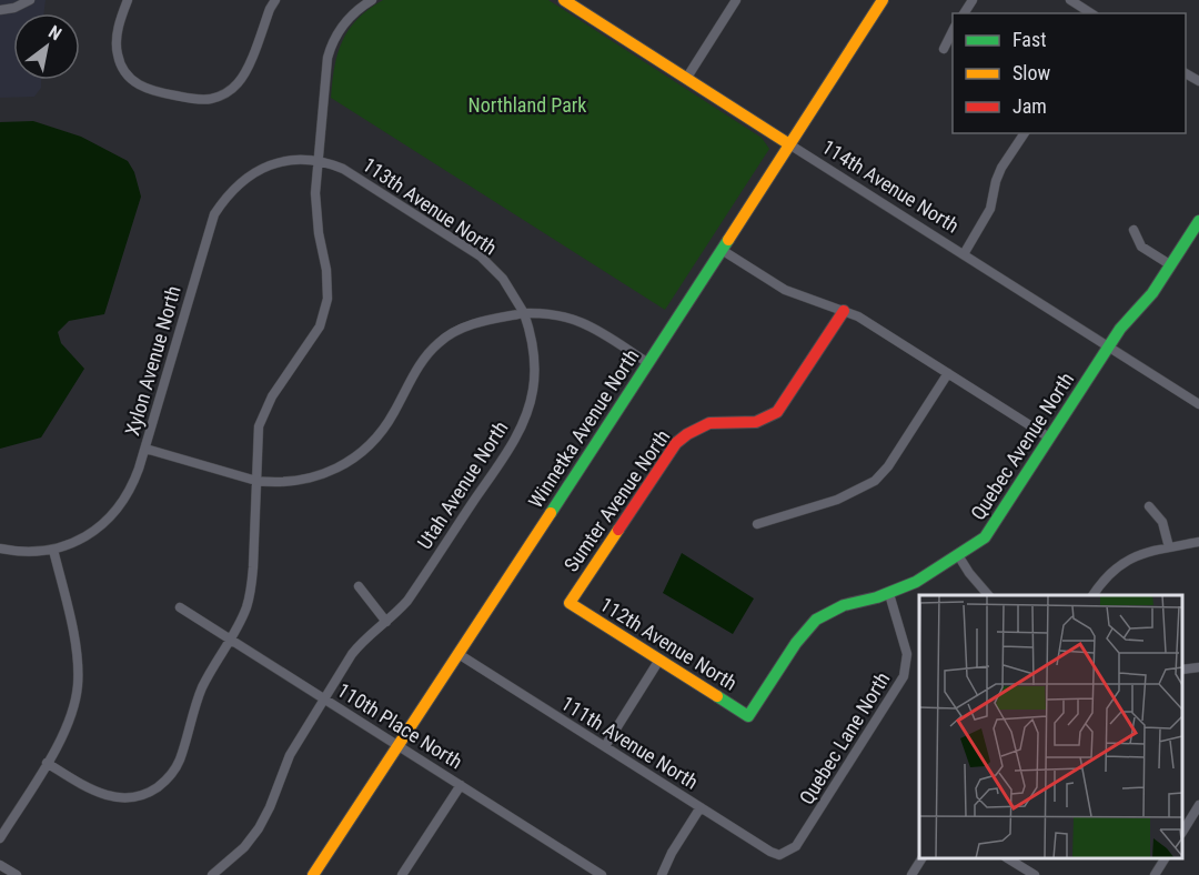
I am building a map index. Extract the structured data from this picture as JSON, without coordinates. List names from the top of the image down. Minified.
{"streets":{"street":["114th Avenue North","113th Avenue North","Xylon Avenue North","Winnetka Avenue North","Quebec Avenue North","Utah Avenue North","Sumter Avenue North","112th Avenue North","110th Place North","Quebec Lane North","111th Avenue North"]},"crossings":[["114th Avenue North","Winnetka Avenue North"],["114th Avenue North","Quebec Avenue North"],["113th Avenue North","Xylon Avenue North"],["113th Avenue North","Utah Avenue North"],["Winnetka Avenue North","110th Place North"],["Winnetka Avenue North","111th Avenue North"],["Quebec Avenue North","112th Avenue North"],["Quebec Avenue North","Quebec Lane North"],["Utah Avenue North","110th Place North"],["Sumter Avenue North","112th Avenue North"],["Quebec Lane North","111th Avenue North"]],"parks":["Northland Park"],"legend":["Fast","Slow","Jam"],"north":"top right"}
